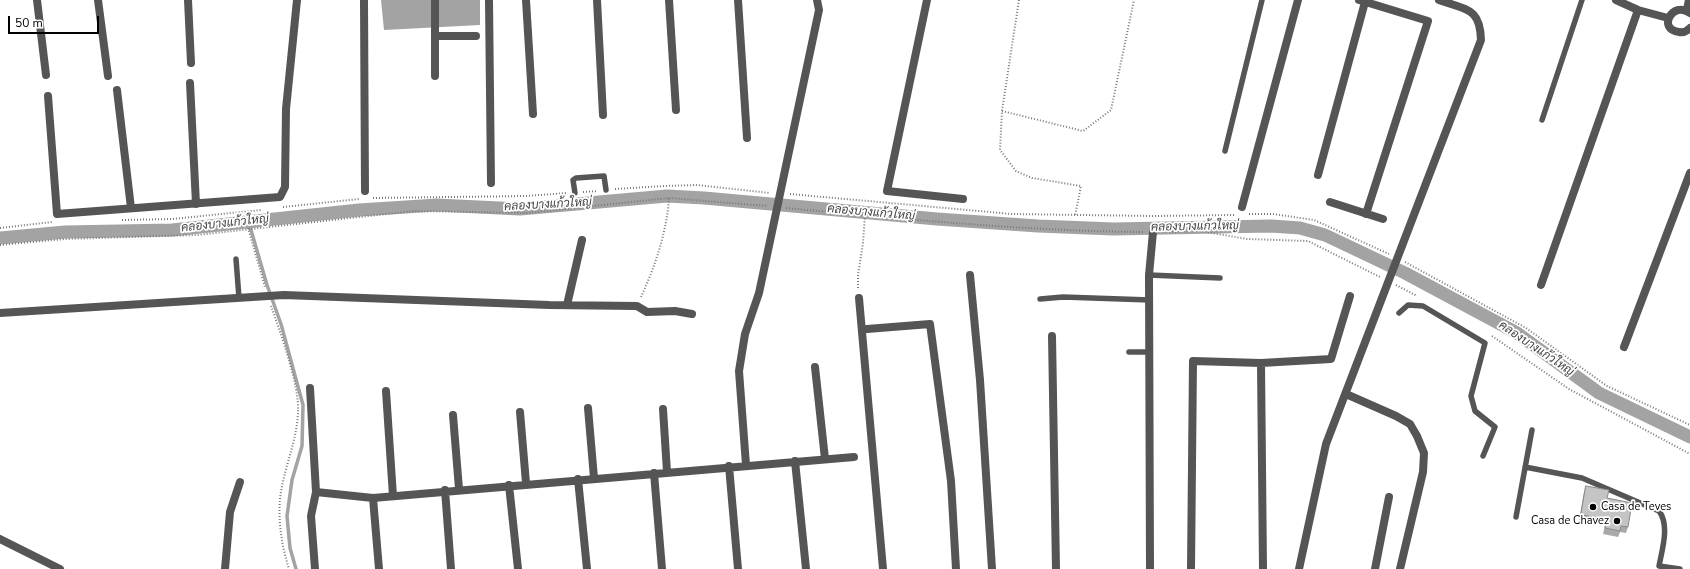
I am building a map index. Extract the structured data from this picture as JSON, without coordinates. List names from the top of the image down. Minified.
{"water":["คลองบางแก้วใหญ่"],"places":["Casa de Teves","Casa de Chavez"],"scale_bar":"50 m"}
